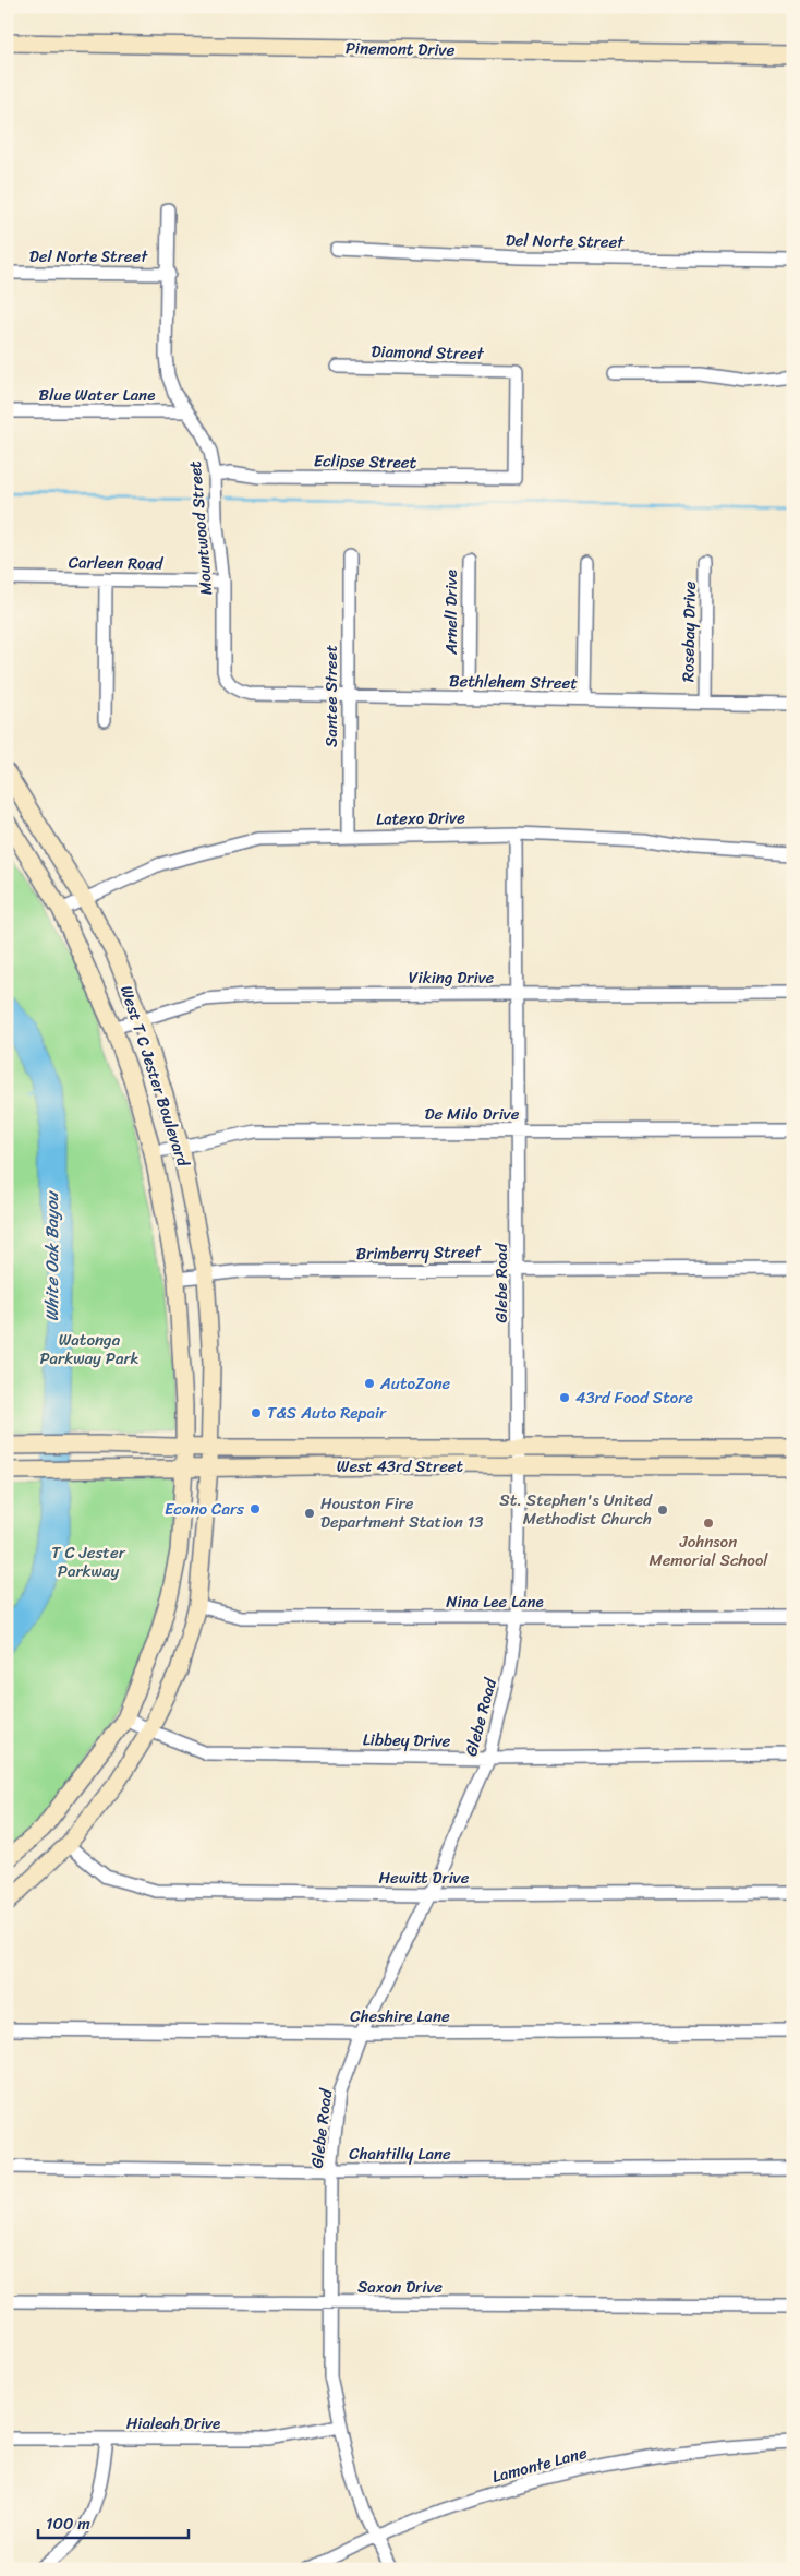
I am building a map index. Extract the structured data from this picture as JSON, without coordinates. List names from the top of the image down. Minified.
{"streets":{"main road":["Pinemont Drive","West T C Jester Boulevard","West 43rd Street"],"street":["Del Norte Street","Diamond Street","Blue Water Lane","Eclipse Street","Mountwood Street","Carleen Road","Arnell Drive","Rosebay Drive","Bethlehem Street","Santee Street","Latexo Drive","Viking Drive","De Milo Drive","Brimberry Street","Glebe Road","Nina Lee Lane","Libbey Drive","Hewitt Drive","Cheshire Lane","Chantilly Lane","Saxon Drive","Hialeah Drive","Lamonte Lane"]},"crossings":[["Del Norte Street","Mountwood Street"],["Diamond Street","Eclipse Street"],["Blue Water Lane","Mountwood Street"],["Eclipse Street","Mountwood Street"],["Mountwood Street","Carleen Road"],["Mountwood Street","Bethlehem Street"],["Arnell Drive","Bethlehem Street"],["Rosebay Drive","Bethlehem Street"],["Bethlehem Street","Santee Street"],["Santee Street","Latexo Drive"],["Latexo Drive","West T C Jester Boulevard"],["Latexo Drive","Glebe Road"],["Viking Drive","West T C Jester Boulevard"],["Viking Drive","Glebe Road"],["West T C Jester Boulevard","De Milo Drive"],["West T C Jester Boulevard","Brimberry Street"],["West T C Jester Boulevard","West 43rd Street"],["West T C Jester Boulevard","Nina Lee Lane"],["West T C Jester Boulevard","Libbey Drive"],["West T C Jester Boulevard","Hewitt Drive"],["De Milo Drive","Glebe Road"],["Brimberry Street","Glebe Road"],["Glebe Road","West 43rd Street"],["Glebe Road","Nina Lee Lane"],["Glebe Road","Libbey Drive"],["Glebe Road","Hewitt Drive"],["Glebe Road","Cheshire Lane"],["Glebe Road","Chantilly Lane"],["Glebe Road","Saxon Drive"],["Glebe Road","Hialeah Drive"],["Glebe Road","Lamonte Lane"]],"water":["White Oak Bayou"],"parks":["Watonga Parkway Park","T C Jester Parkway"],"places":["AutoZone","43rd Food Store","T&S Auto Repair","Econo Cars","St. Stephen's United Methodist Church","Houston Fire Department Station 13","Johnson Memorial School"],"scale_bar":"100 m"}
